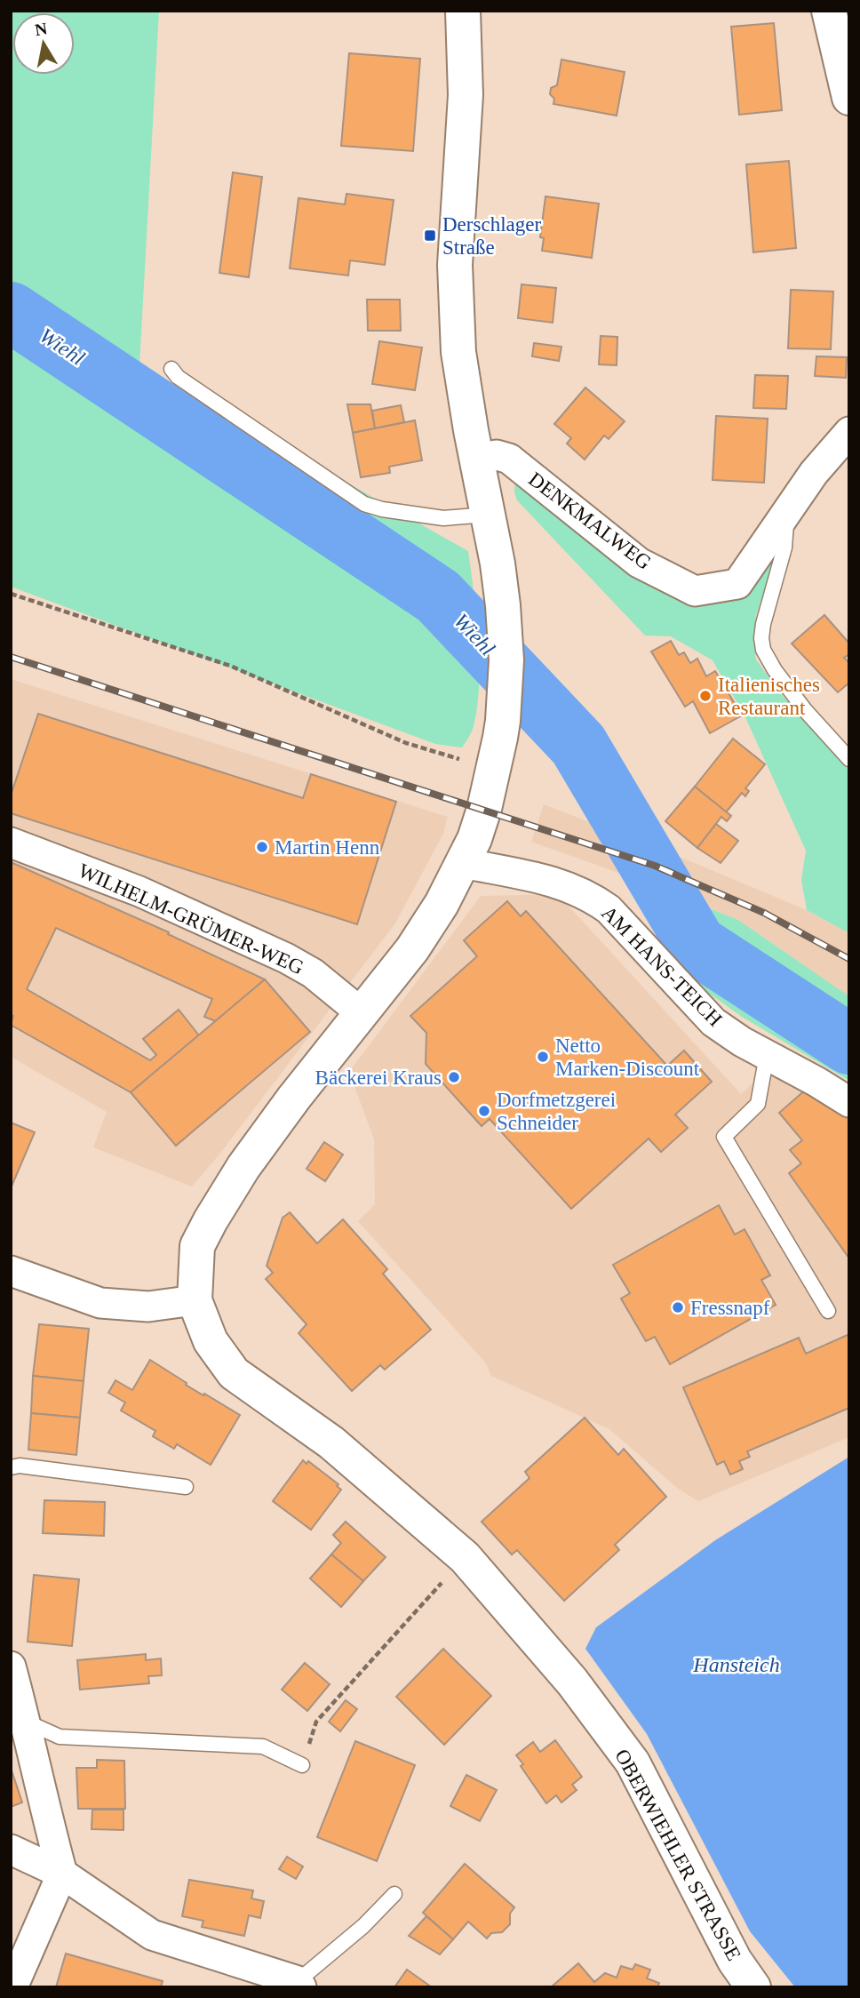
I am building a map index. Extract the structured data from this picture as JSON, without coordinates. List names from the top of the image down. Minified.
{"streets":{"main road":["OBERWIEHLER STRASSE"],"street":["DENKMALWEG","WILHELM-GRÜMER-WEG","AM HANS-TEICH"]},"water":["Wiehl","Hansteich"],"places":{"transit":["Derschlager Straße"],"other":["Italienisches Restaurant","Martin Henn","Netto Marken-Discount","Bäckerei Kraus","Dorfmetzgerei Schneider","Fressnapf"]},"north":"top"}
